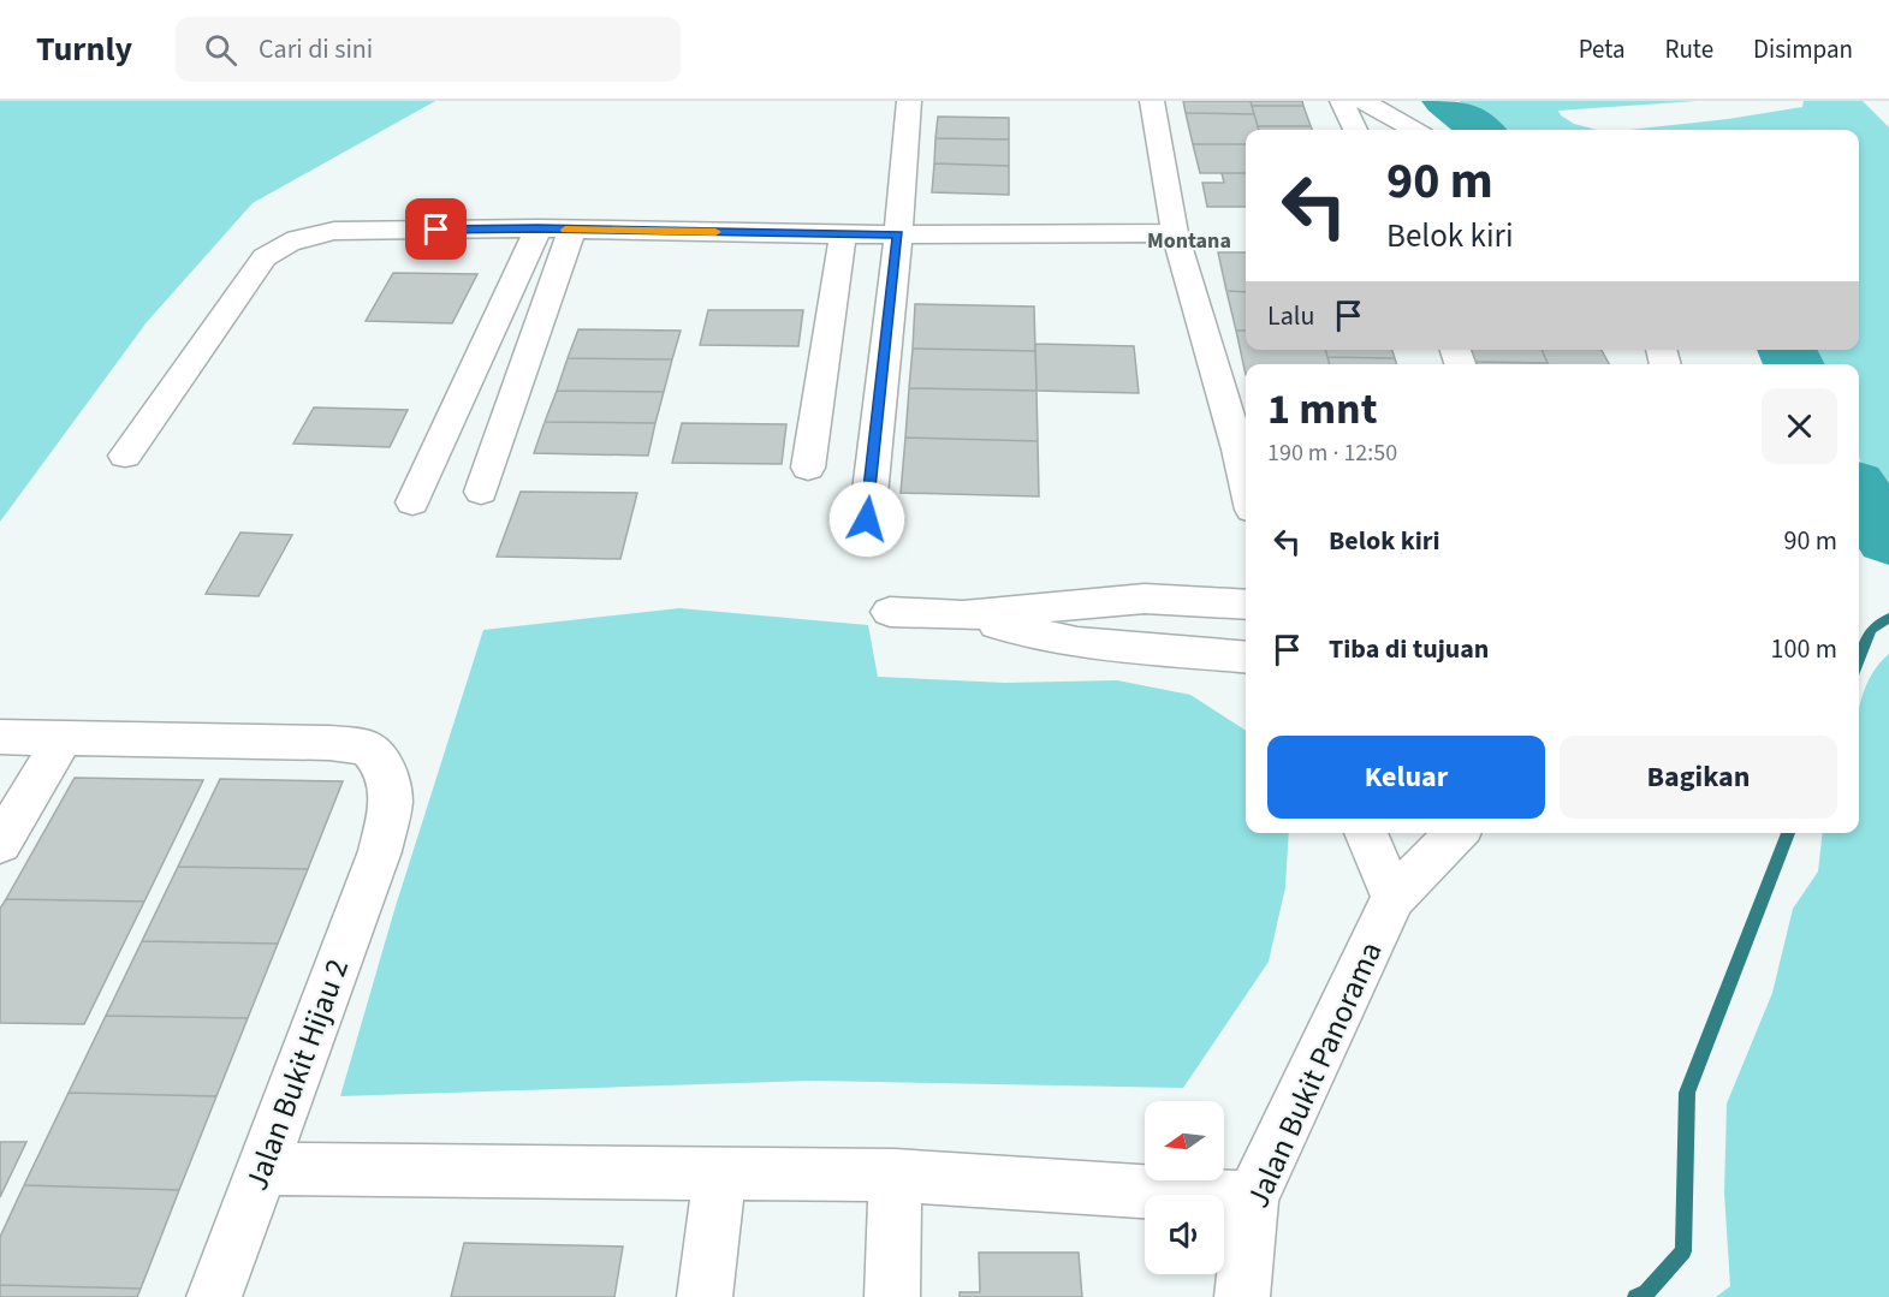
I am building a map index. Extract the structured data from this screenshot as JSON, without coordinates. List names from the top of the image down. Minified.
{"streets":{"street":["Jalan Bukit Hijau 2","Jalan Bukit Panorama"]},"districts":["Montana"],"north":"left","page":{"header":"Turnly","search":"Cari di sini","nav":["Peta","Rute","Disimpan"],"turn":["90 m","Belok kiri"],"then":"Lalu","heading":["1 mnt","190 m · 12:50"],"list":[{"name":"Belok kiri","value":"90 m"},{"name":"Tiba di tujuan","value":"100 m"}],"buttons":["Keluar","Bagikan"]}}
